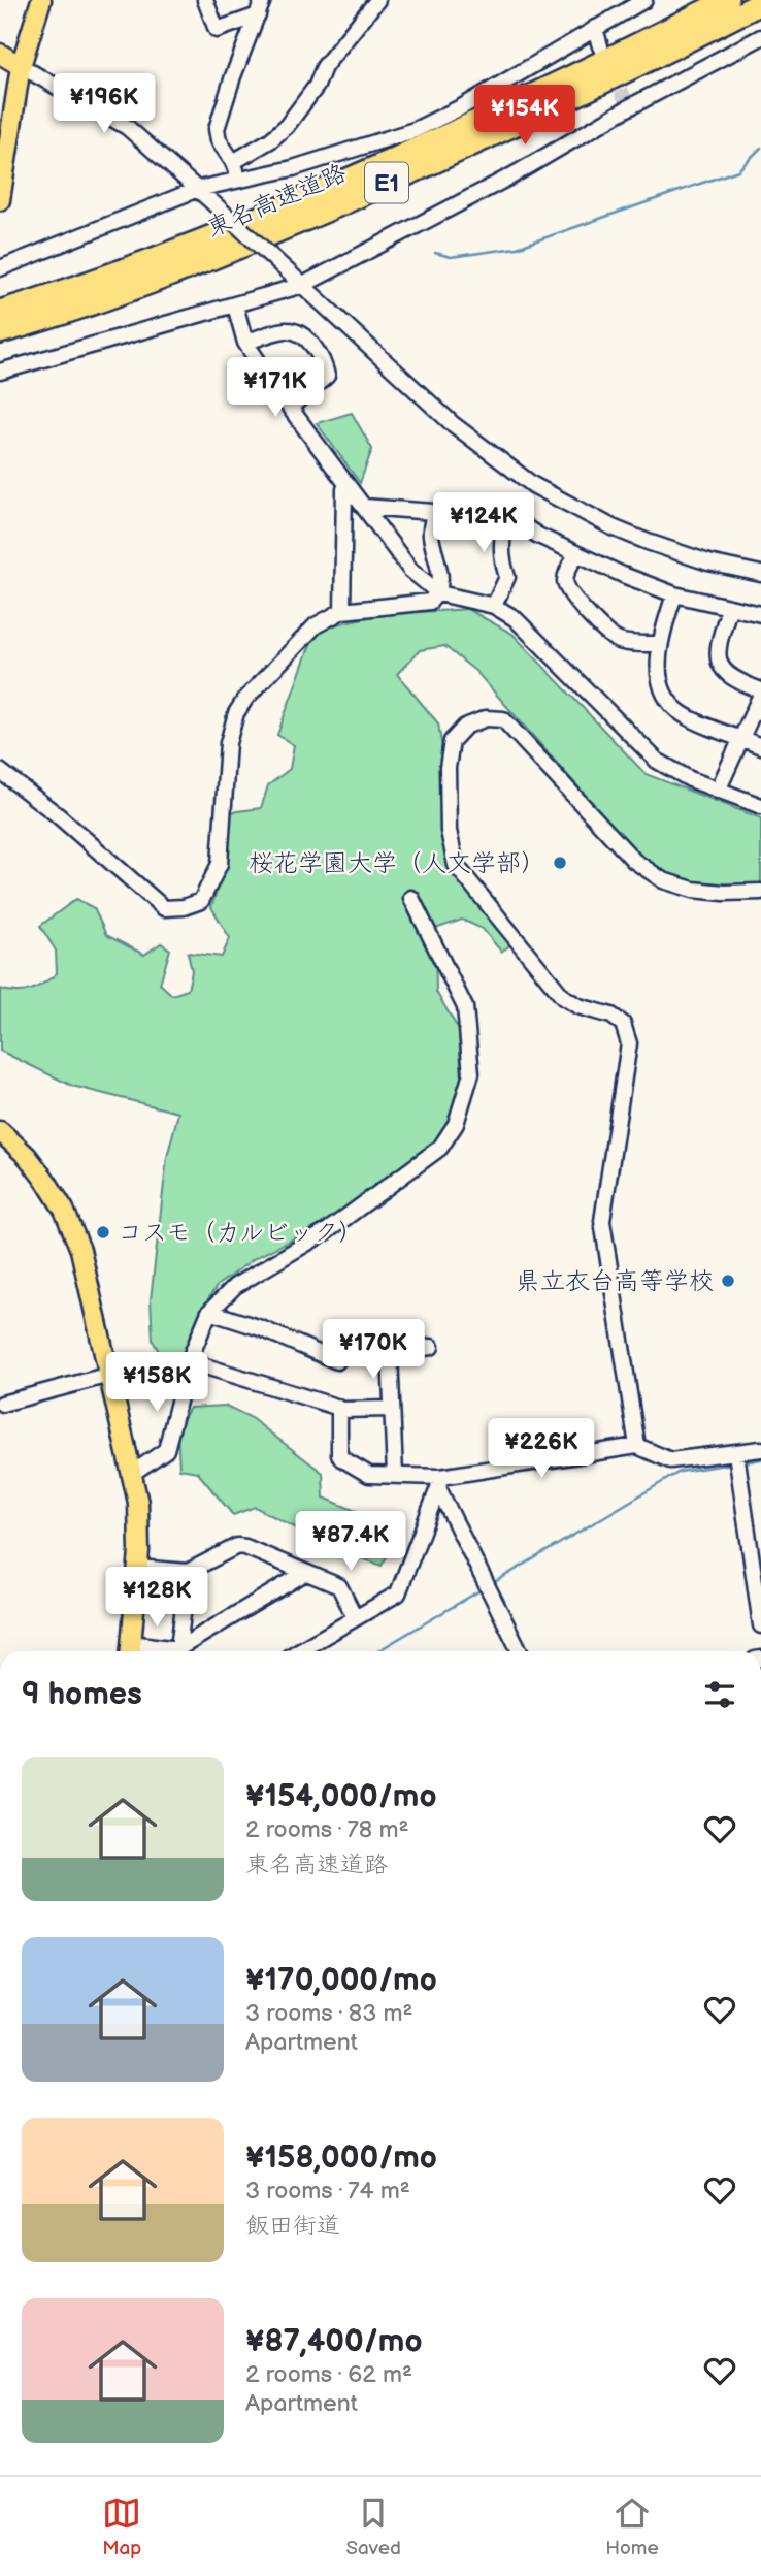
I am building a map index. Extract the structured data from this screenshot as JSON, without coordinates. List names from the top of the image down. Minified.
{"streets":{"highway":["E1","東名高速道路"]},"places":["桜花学園大学（人文学部）","コスモ（カルビック）","県立衣台高等学校"],"page":{"price":["¥196K","¥154K","¥171K","¥124K","¥170K","¥158K","¥226K","¥87.4K","¥128K"],"heading":"9 homes","list":[{"name":"¥154,000/mo","note":"2 rooms · 78 m² · 東名高速道路"},{"name":"¥170,000/mo","note":"3 rooms · 83 m² · Apartment"},{"name":"¥158,000/mo","note":"3 rooms · 74 m² · 飯田街道"},{"name":"¥87,400/mo","note":"2 rooms · 62 m² · Apartment"}],"tabs":["Map","Saved","Home"]}}
